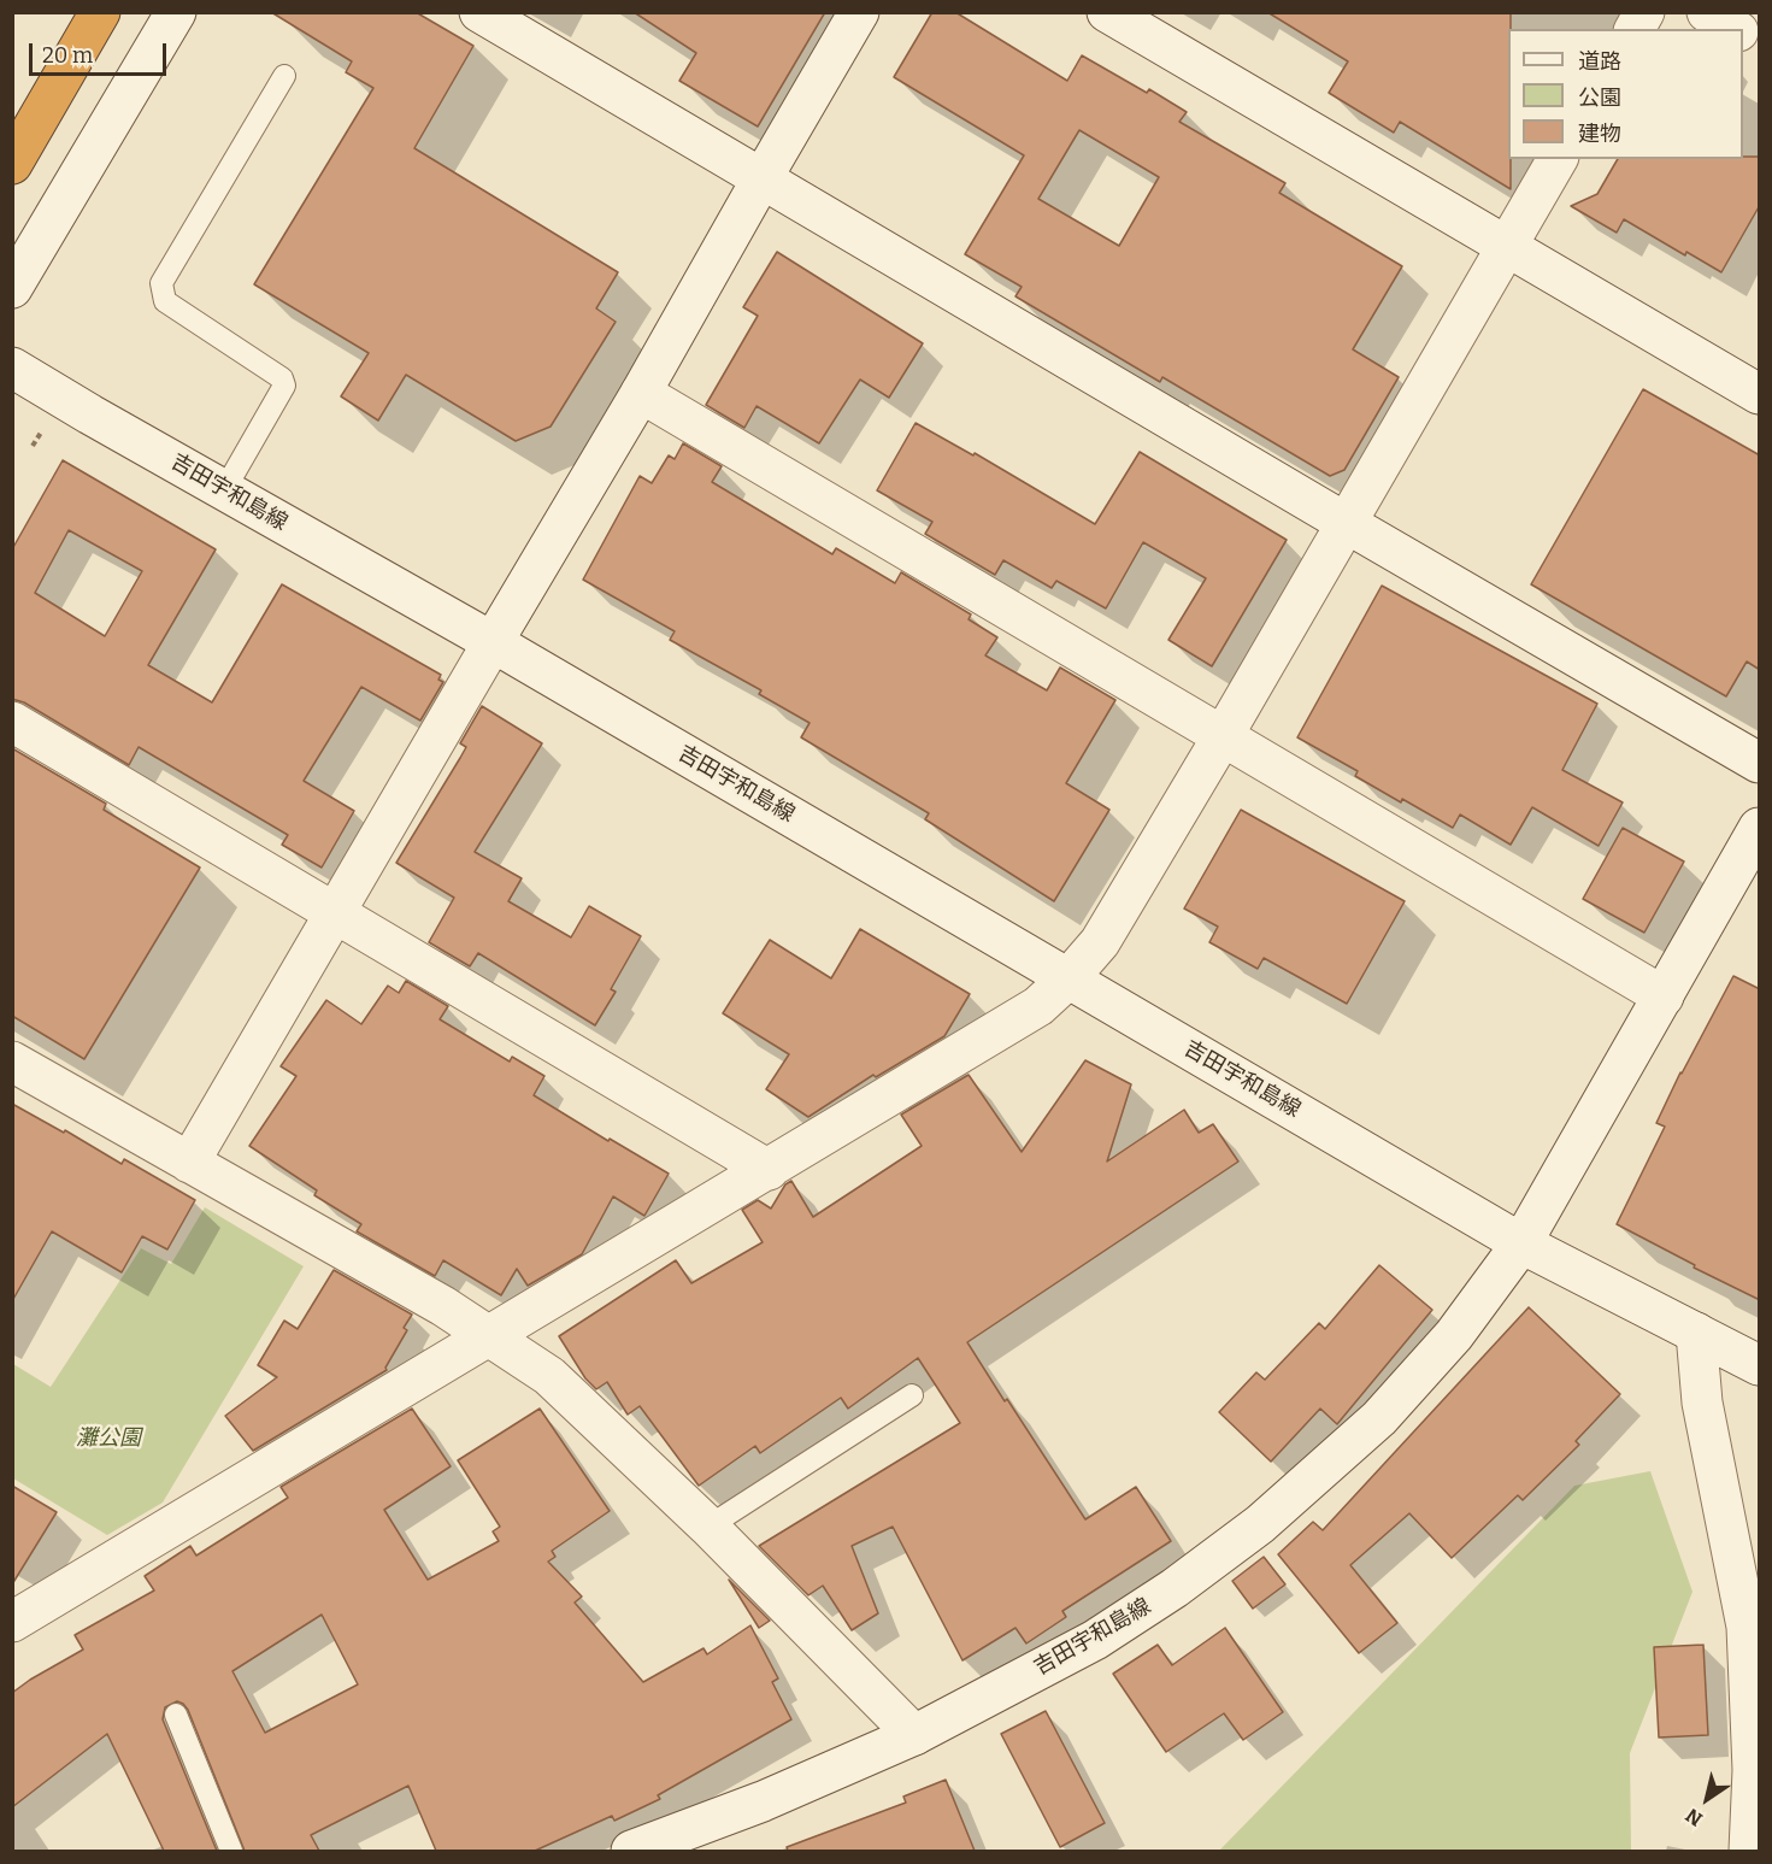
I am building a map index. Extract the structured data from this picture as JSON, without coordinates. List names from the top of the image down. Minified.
{"streets":{"street":["吉田宇和島線"]},"parks":["灘公園"],"legend":["道路","公園","建物"],"scale_bar":"20 m","north":"bottom left"}
